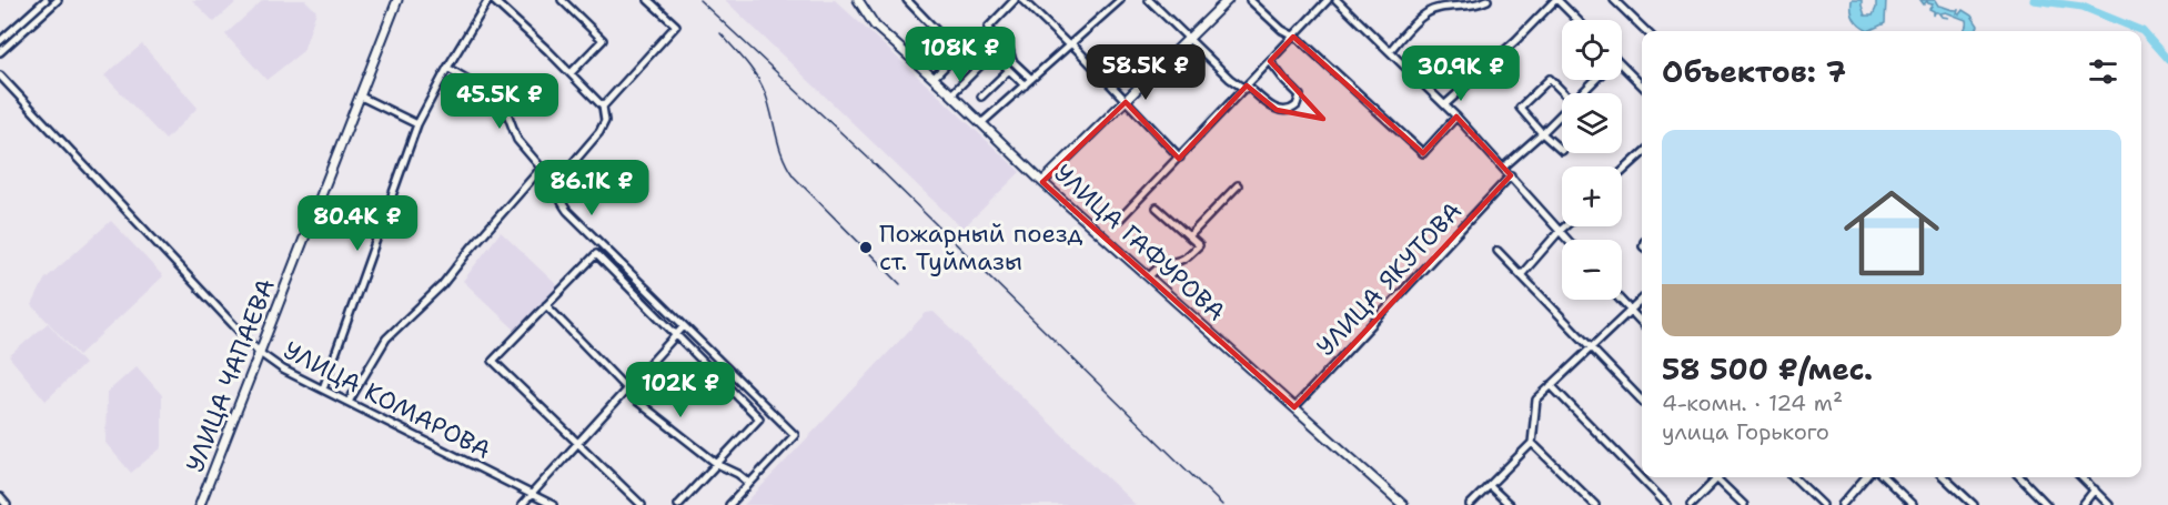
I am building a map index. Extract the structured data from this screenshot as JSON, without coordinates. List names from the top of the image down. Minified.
{"streets":{"main road":["УЛИЦА ГАФУРОВА","УЛИЦА ЧАПАЕВА"],"street":["УЛИЦА ЯКУТОВА","УЛИЦА КОМАРОВА"]},"crossings":[["УЛИЦА ГАФУРОВА","УЛИЦА ЯКУТОВА"],["УЛИЦА ЧАПАЕВА","УЛИЦА КОМАРОВА"]],"places":["Пожарный поезд ст. Туймазы"],"page":{"map_buttons":["+","−"],"price":["108K ₽","58.5K ₽","30.9K ₽","45.5K ₽","86.1K ₽","80.4K ₽","102K ₽"],"heading":"Объектов: 7","list":[{"name":"58 500 ₽/мес.","note":"4-комн. · 124 m² · улица Горького"}]}}
